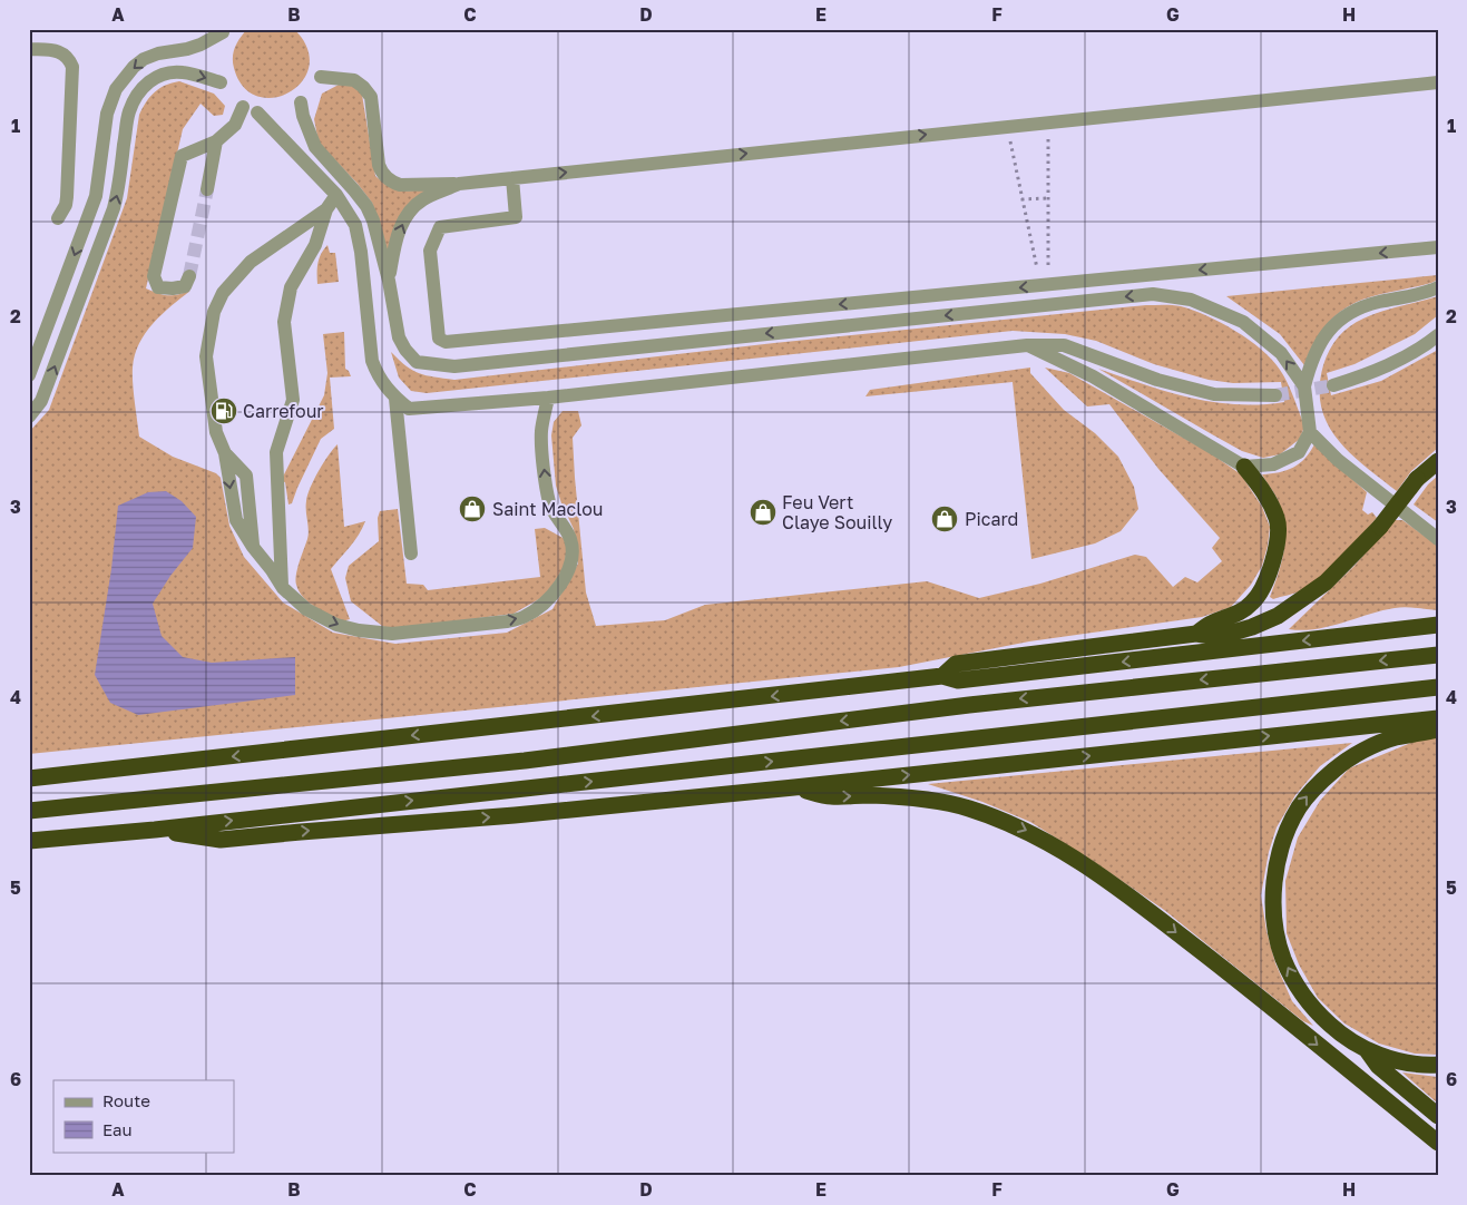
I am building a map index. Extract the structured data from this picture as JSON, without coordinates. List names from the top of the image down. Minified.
{"places":{"fuel station":["Carrefour"],"shop":["Saint Maclou","Feu Vert Claye Souilly","Picard"]},"legend":["Route","Eau"],"grid":{"columns":["A","B","C","D","E","F","G","H"],"rows":["1","2","3","4","5","6"]}}
